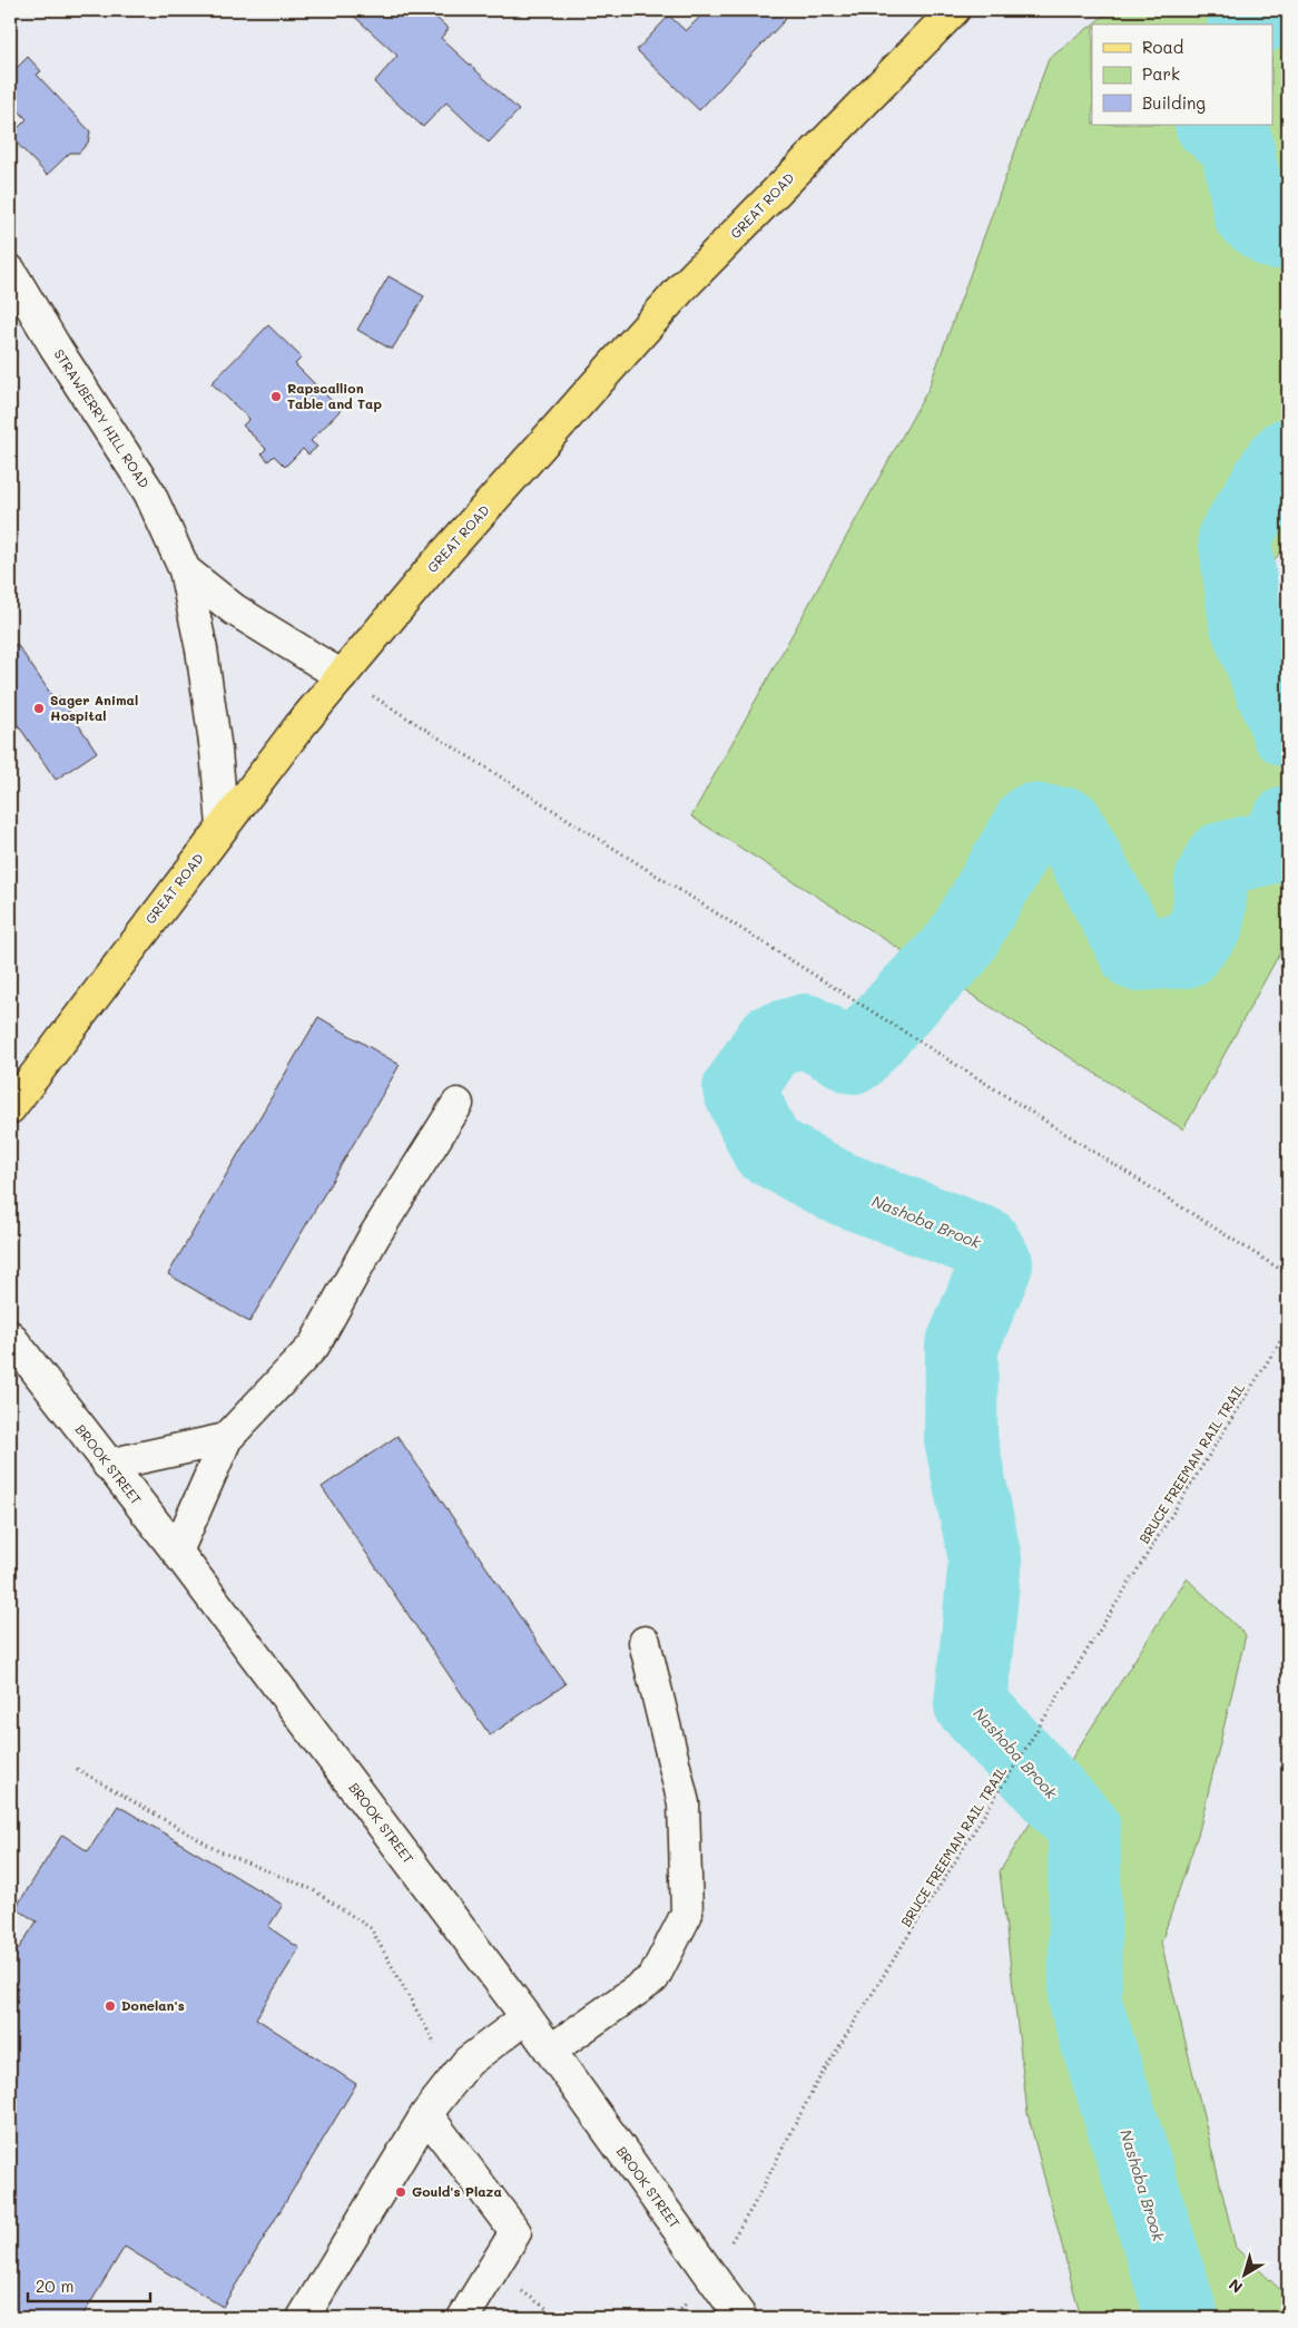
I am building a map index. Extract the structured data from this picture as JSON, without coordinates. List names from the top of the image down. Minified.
{"streets":{"main road":["GREAT ROAD"],"street":["STRAWBERRY HILL ROAD","BROOK STREET"],"path":["BRUCE FREEMAN RAIL TRAIL"]},"crossings":[["GREAT ROAD","STRAWBERRY HILL ROAD"],["BRUCE FREEMAN RAIL TRAIL","BROOK STREET"]],"water":["Nashoba Brook"],"places":["Rapscallion Table and Tap","Sager Animal Hospital","Donelan's","Gould's Plaza"],"legend":["Road","Park","Building"],"scale_bar":"20 m","north":"bottom left"}
